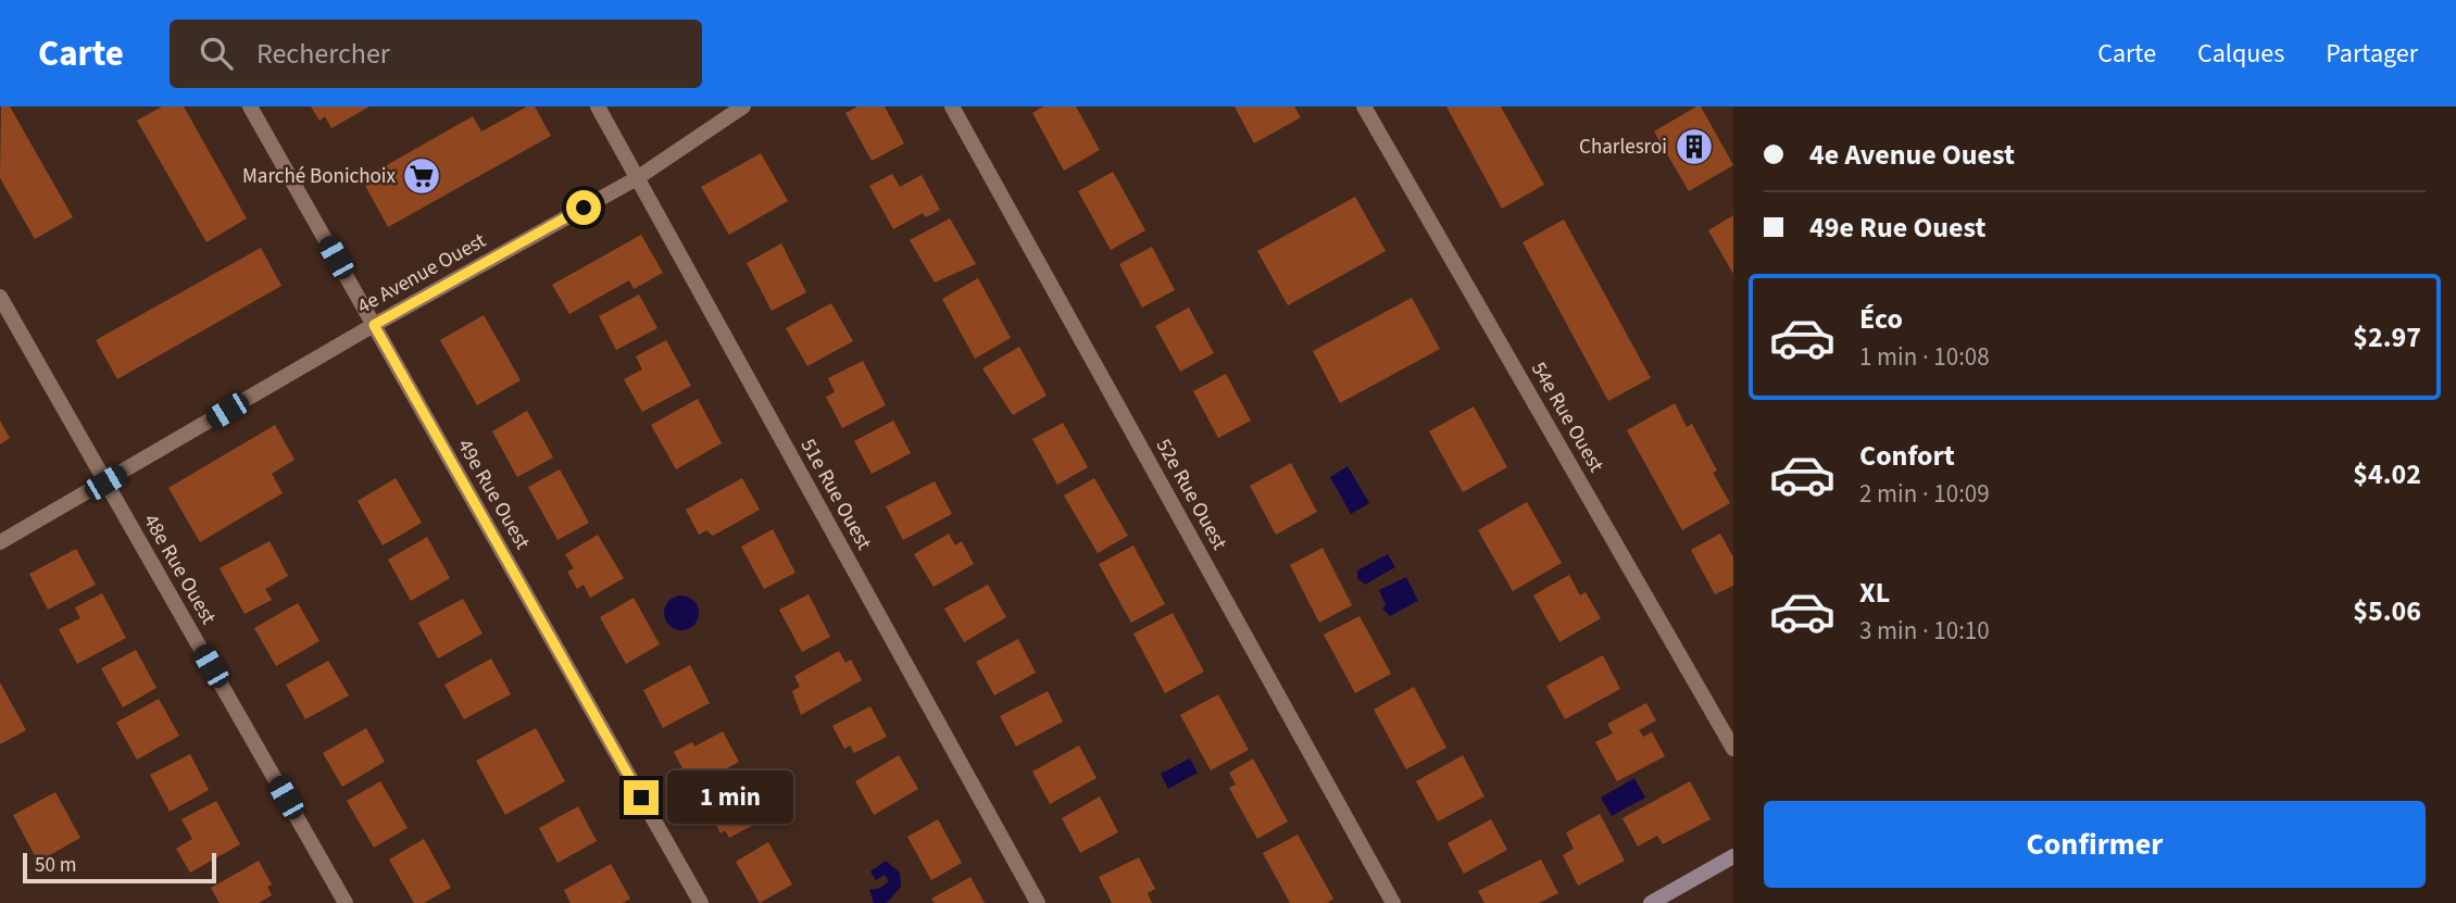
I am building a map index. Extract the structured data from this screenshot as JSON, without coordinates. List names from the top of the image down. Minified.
{"streets":{"street":["4e Avenue Ouest","54e Rue Ouest","49e Rue Ouest","51e Rue Ouest","52e Rue Ouest","48e Rue Ouest"]},"crossings":[["4e Avenue Ouest","49e Rue Ouest"],["4e Avenue Ouest","51e Rue Ouest"],["4e Avenue Ouest","48e Rue Ouest"]],"places":{"building":["Charlesroi"],"supermarket":["Marché Bonichoix"]},"scale_bar":"50 m","page":{"header":"Carte","search":"Rechercher","nav":["Carte","Calques","Partager"],"banner":["4e Avenue Ouest","49e Rue Ouest"],"list":[{"name":"Éco","note":"1 min · 10:08","value":"$2.97"},{"name":"Confort","note":"2 min · 10:09","value":"$4.02"},{"name":"XL","note":"3 min · 10:10","value":"$5.06"}],"bubble":"1 min","buttons":"Confirmer","scale":"50 m"}}
